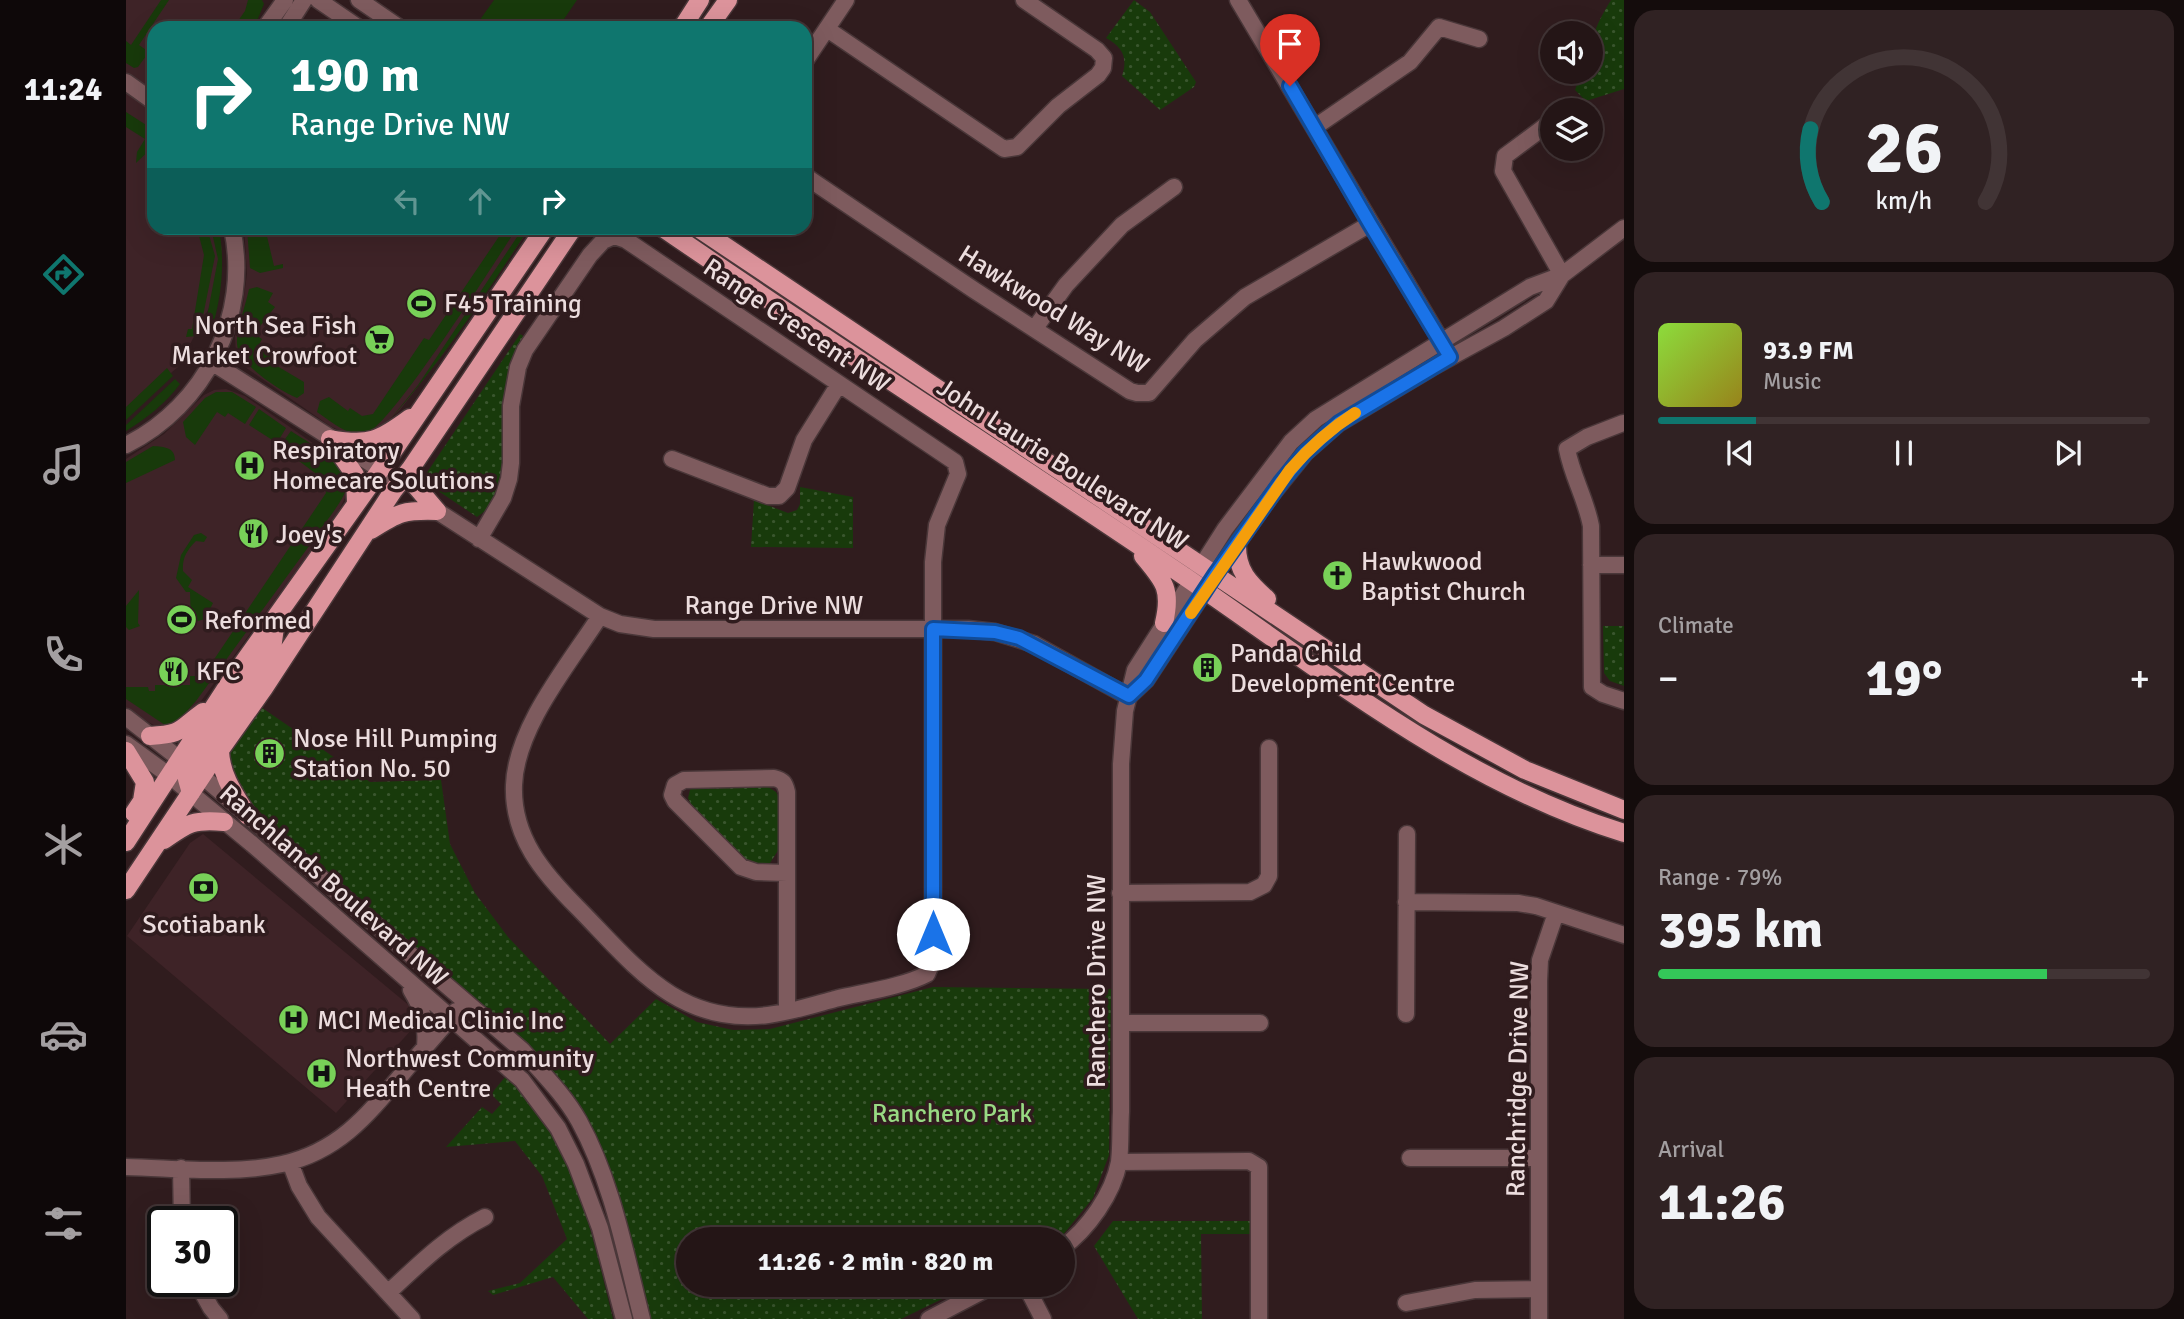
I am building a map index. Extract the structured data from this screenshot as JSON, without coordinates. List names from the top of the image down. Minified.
{"streets":{"main road":["John Laurie Boulevard NW"],"street":["Hawkwood Way NW","Range Crescent NW","Range Drive NW","Ranchlands Boulevard NW","Ranchero Drive NW","Ranchridge Drive NW"]},"crossings":[["Range Crescent NW","Range Drive NW"],["John Laurie Boulevard NW","Ranchero Drive NW"],["Range Drive NW","Ranchero Drive NW"]],"parks":["Ranchero Park"],"places":{"sports":["F45 Training","Reformed"],"supermarket":["North Sea Fish Market Crowfoot"],"hospital":["Respiratory Homecare Solutions","MCI Medical Clinic Inc","Northwest Community Heath Centre"],"restaurant":["Joey's","KFC"],"church":["Hawkwood Baptist Church"],"building":["Panda Child Development Centre","Nose Hill Pumping Station No. 50"],"bank":["Scotiabank"]},"page":{"tabs":"11:24","turn":["190 m","Range Drive NW"],"song":["93.9 FM","Music"],"tile":["Climate",["Range · 79%","395 km"],["Arrival","11:26"]],"heat":["−","19°","+"],"limit":"30","trip":"11:26 · 2 min · 820 m","gauge":["26","km/h"]}}
